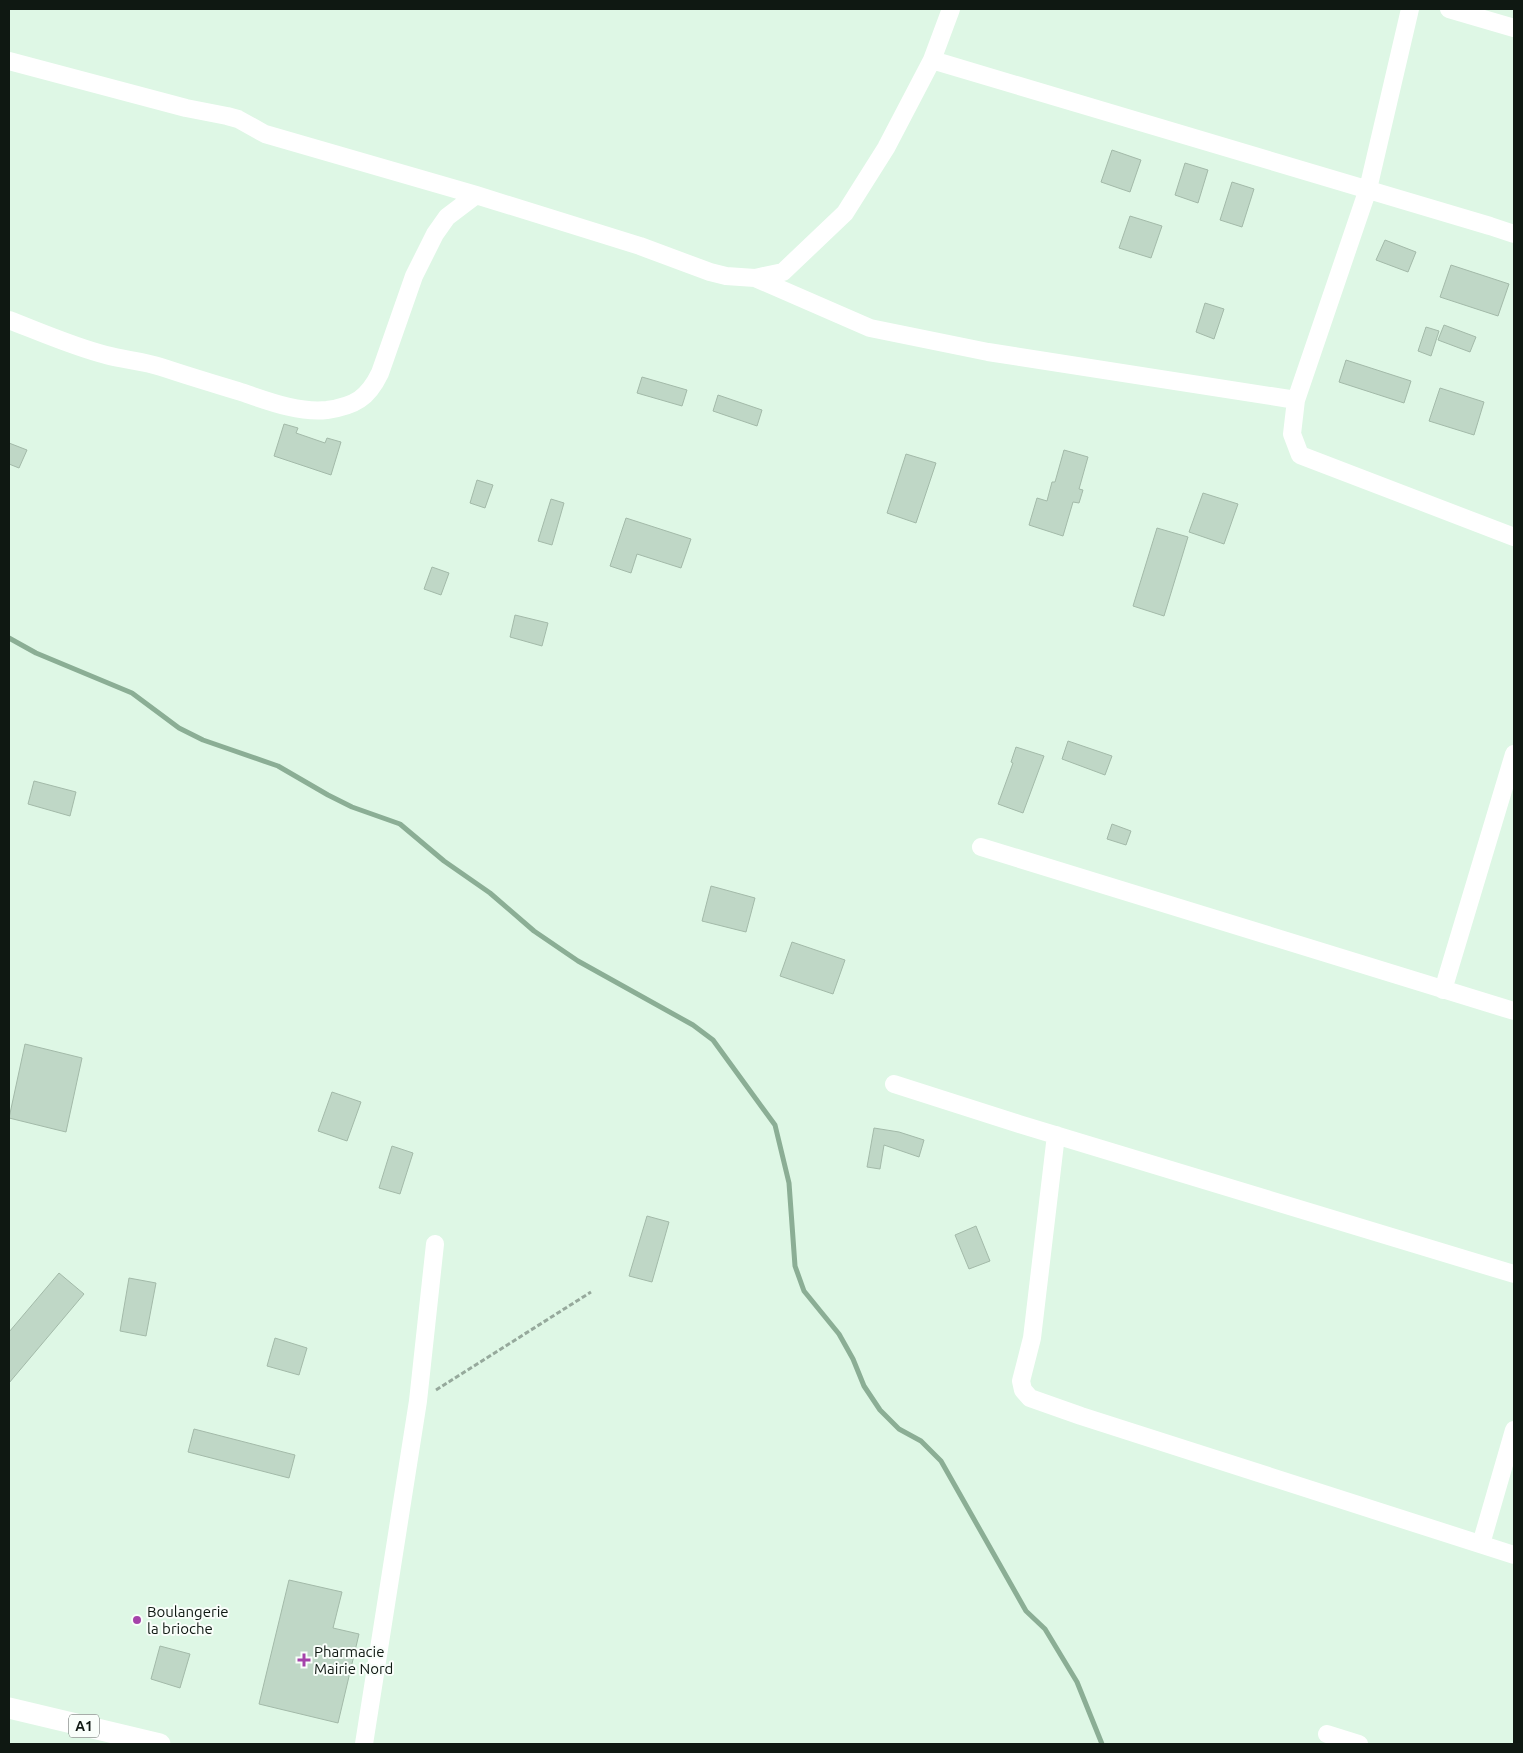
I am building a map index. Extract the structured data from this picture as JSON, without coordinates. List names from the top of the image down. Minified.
{"streets":{"main road":["A1"]},"places":{"other":["Boulangerie la brioche"],"health":["Pharmacie Mairie Nord"]}}
